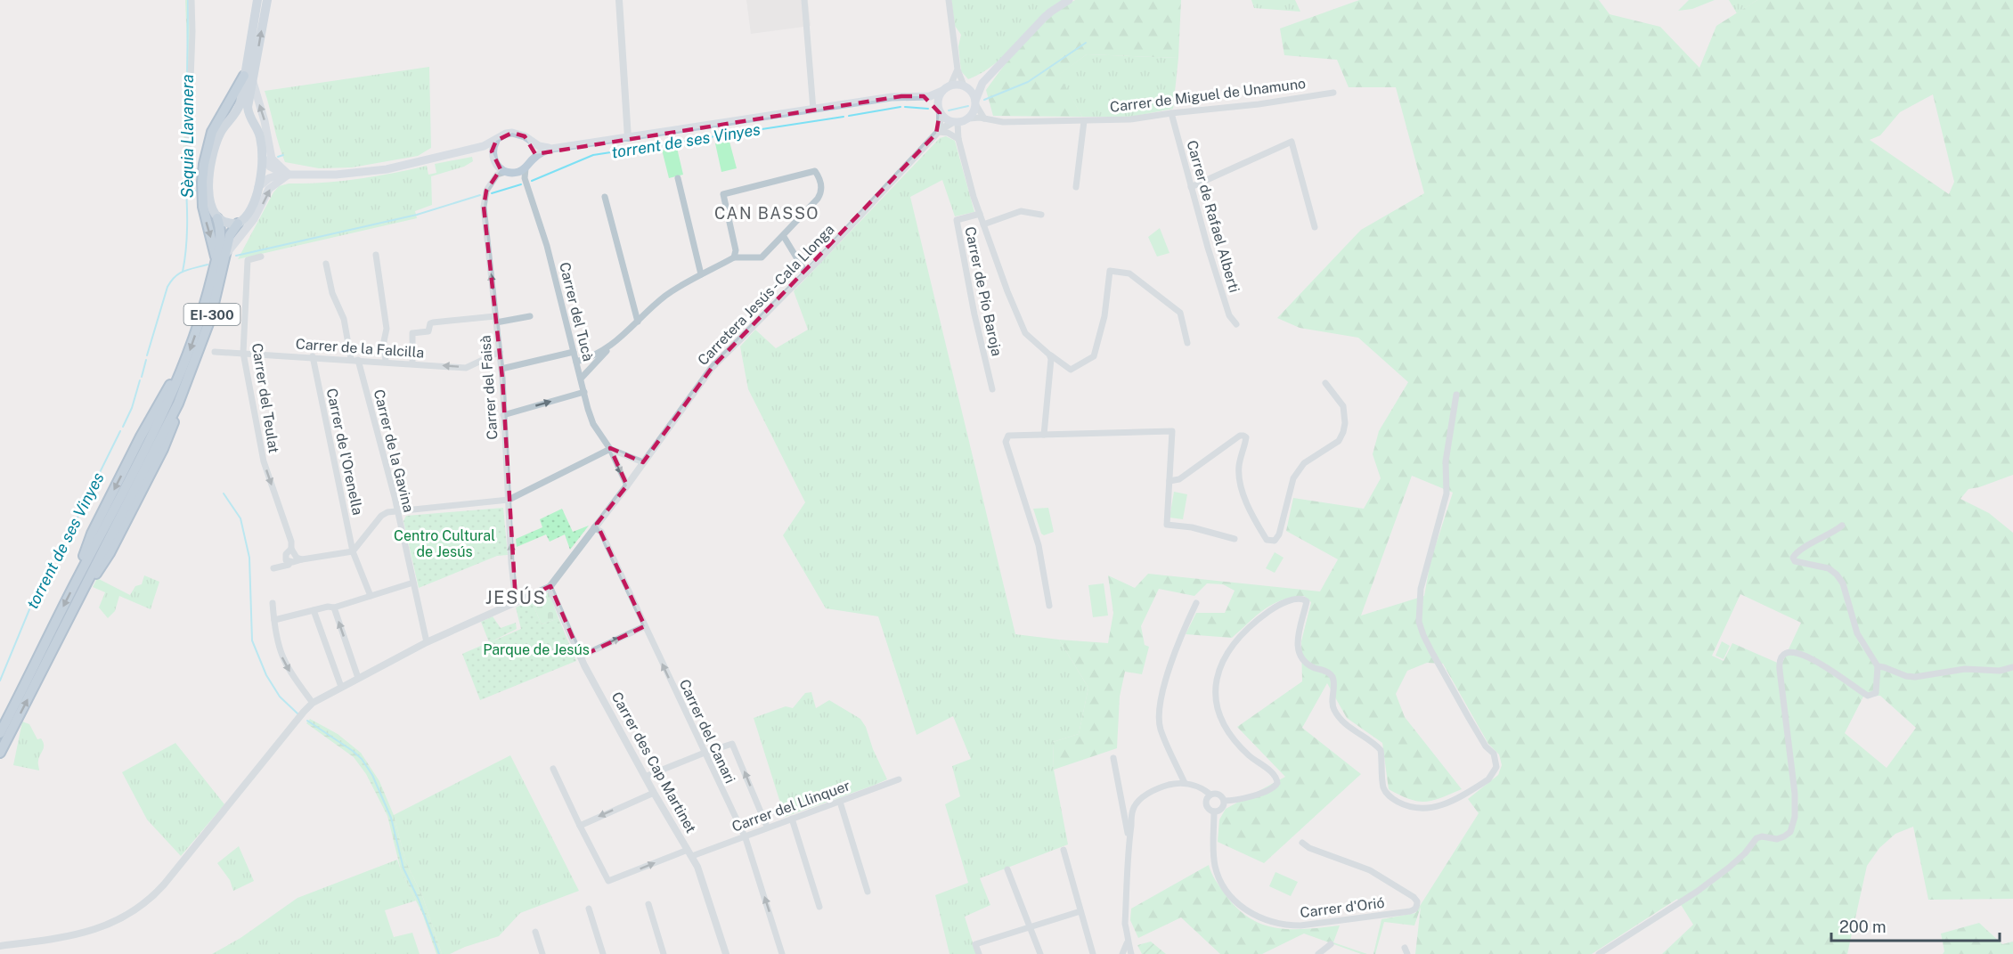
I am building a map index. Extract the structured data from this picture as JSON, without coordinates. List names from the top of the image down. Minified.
{"streets":{"highway":["EI-300"],"street":["Carrer de Miguel de Unamuno","Carrer de Rafael Alberti","Carrer de Pío Baroja","Carretera Jesús - Cala Llonga","Carrer del Tucà","Carrer de la Falcilla","Carrer del Faisà","Carrer del Teulat","Carrer de la Gavina","Carrer de l'Orenella","Carrer del Canari","Carrer des Cap Martinet","Carrer del Llinquer","Carrer d'Orió"]},"crossings":[["Carrer de Miguel de Unamuno","Carrer de Rafael Alberti"],["Carrer de Miguel de Unamuno","Carretera Jesús - Cala Llonga"],["Carretera Jesús - Cala Llonga","Carrer del Tucà"],["Carretera Jesús - Cala Llonga","Carrer del Canari"],["Carretera Jesús - Cala Llonga","Carrer des Cap Martinet"],["Carrer de la Falcilla","Carrer del Faisà"],["Carrer de la Falcilla","Carrer del Teulat"],["Carrer de la Falcilla","Carrer de la Gavina"],["Carrer de la Falcilla","Carrer de l'Orenella"],["Carrer del Canari","Carrer del Llinquer"],["Carrer des Cap Martinet","Carrer del Llinquer"]],"one_way":["Carrer del Faisà","Carrer del Teulat"],"districts":["CAN BASSO","JESÚS"],"water":["Sèquia Llavanera","torrent de ses Vinyes"],"parks":["Centro Cultural de Jesús","Parque de Jesús"],"scale_bar":"200 m"}
